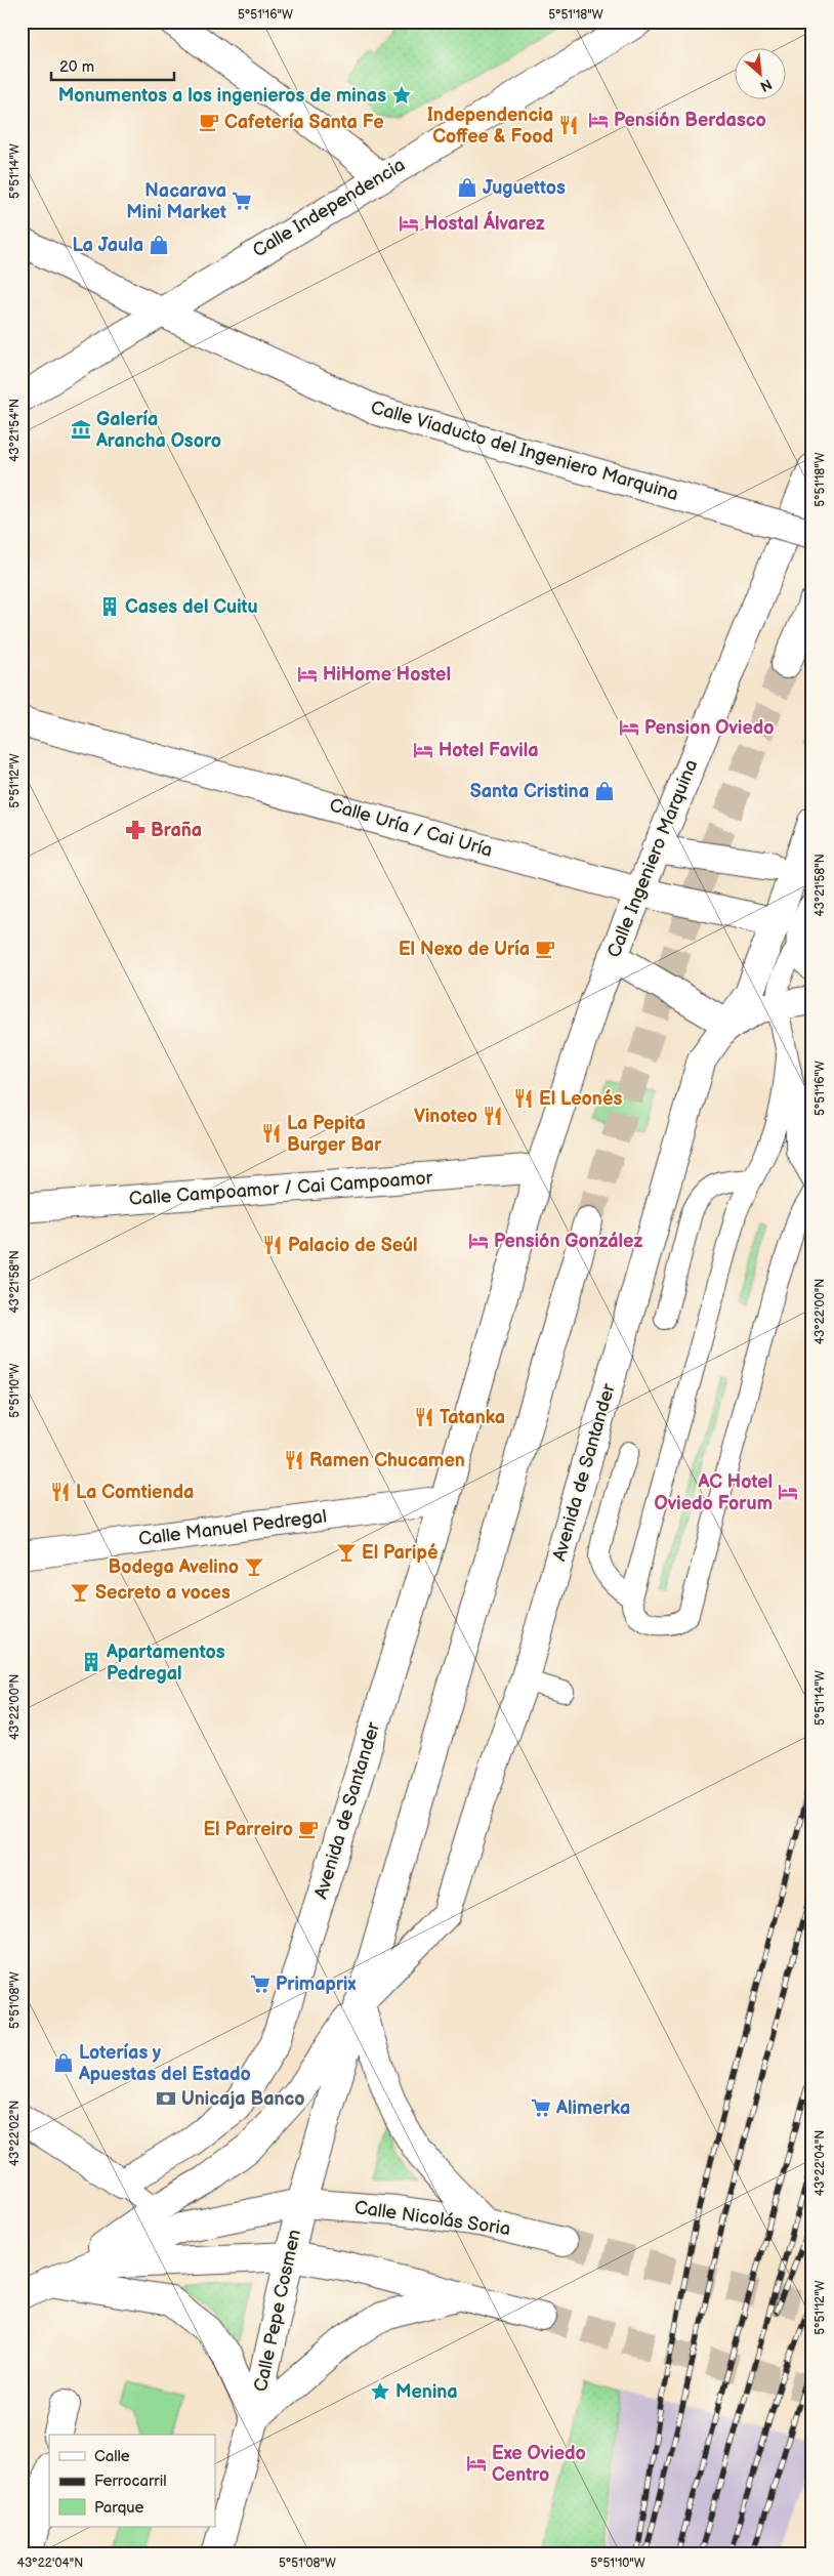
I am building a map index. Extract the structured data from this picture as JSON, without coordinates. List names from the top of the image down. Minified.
{"streets":{"main road":["Calle Independencia","Calle Viaducto del Ingeniero Marquina","Calle Uría / Cai Uría","Calle Ingeniero Marquina","Calle Campoamor / Cai Campoamor","Avenida de Santander","Calle Manuel Pedregal","Calle Nicolás Soria","Calle Pepe Cosmen"]},"crossings":[["Calle Independencia","Calle Viaducto del Ingeniero Marquina"],["Calle Uría / Cai Uría","Calle Ingeniero Marquina"],["Calle Uría / Cai Uría","Avenida de Santander"],["Calle Ingeniero Marquina","Calle Campoamor / Cai Campoamor"],["Calle Ingeniero Marquina","Avenida de Santander"],["Calle Campoamor / Cai Campoamor","Avenida de Santander"],["Avenida de Santander","Calle Manuel Pedregal"],["Avenida de Santander","Calle Nicolás Soria"],["Avenida de Santander","Calle Pepe Cosmen"],["Calle Nicolás Soria","Calle Pepe Cosmen"]],"places":{"place":["Monumentos a los ingenieros de minas","Menina"],"hotel":["Pensión Berdasco","Hostal Álvarez","HiHome Hostel","Pension Oviedo","Hotel Favila","Pensión González","AC Hotel Oviedo Forum","Exe Oviedo Centro"],"cafe":["Cafetería Santa Fe","El Nexo de Uría","El Parreiro"],"restaurant":["Independencia Coffee & Food","El Leonés","Vinoteo","La Pepita Burger Bar","Palacio de Seúl","Tatanka","Ramen Chucamen","La Comtienda"],"shop":["Juguettos","La Jaula","Santa Cristina","Loterías y Apuestas del Estado"],"supermarket":["Nacarava Mini Market","Primaprix","Alimerka"],"museum":["Galería Arancha Osoro"],"building":["Cases del Cuitu","Apartamentos Pedregal"],"pharmacy":["Braña"],"bar":["El Paripé","Bodega Avelino","Secreto a voces"],"bank":["Unicaja Banco"]},"legend":["Calle","Ferrocarril","Parque"],"scale_bar":"20 m","north":"bottom right","coordinates":["5°51'16\"W","5°51'18\"W","5°51'14\"W","43°21'54\"N","5°51'12\"W","43°21'58\"N","43°22'00\"N","5°51'10\"W","5°51'08\"W","43°22'02\"N","43°22'04\"N"]}
